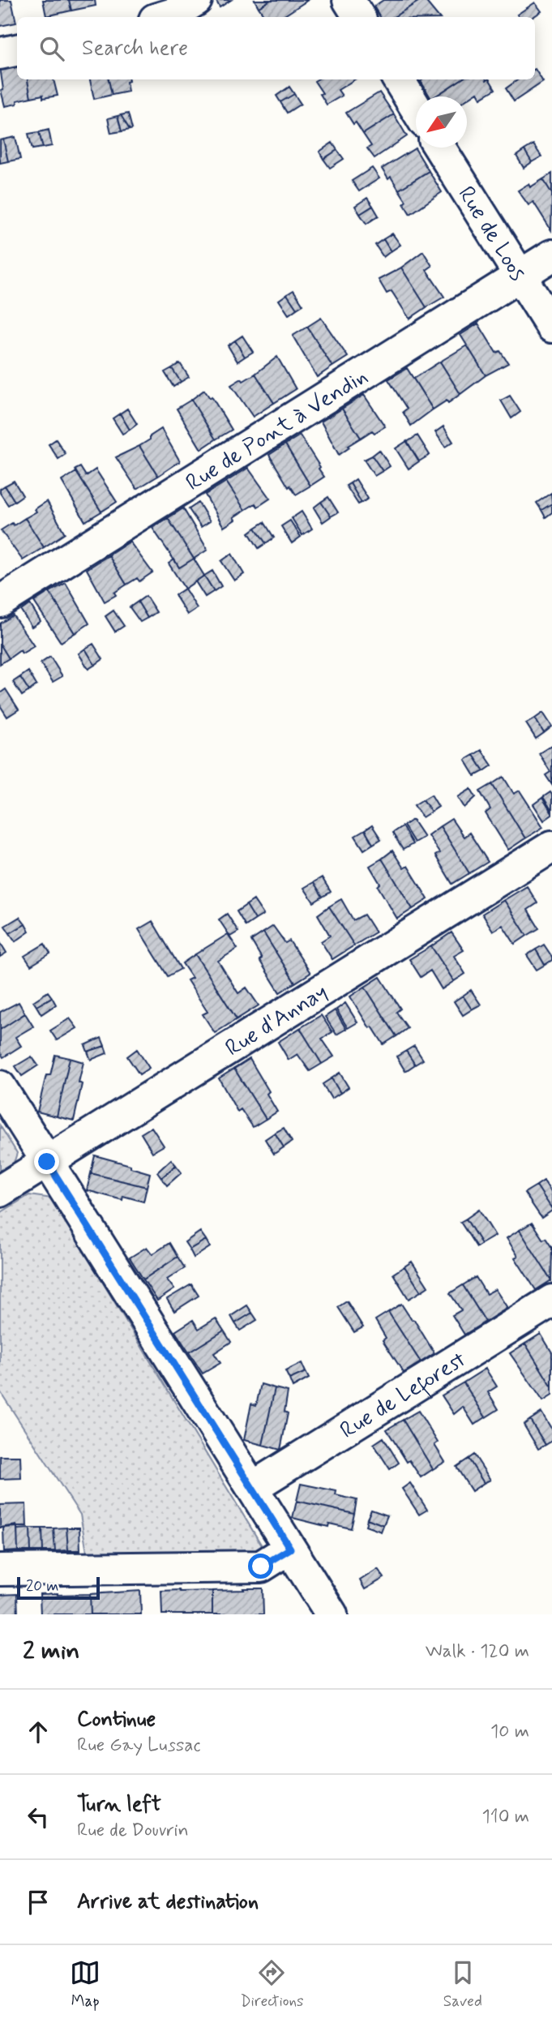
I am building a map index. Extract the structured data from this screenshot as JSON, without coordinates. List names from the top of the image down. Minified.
{"streets":{"street":["Rue de Loos","Rue de Pont à Vendin","Rue d'Annay","Rue de Leforest"]},"crossings":[["Rue de Loos","Rue de Pont à Vendin"]],"scale_bar":"20 m","north":"bottom left","page":{"search":"Search here","scale":"20 m","heading":["2 min","Walk · 120 m"],"list":[["Continue","Rue Gay Lussac","10 m"],["Turn left","Rue de Douvrin","110 m"],"Arrive at destination"],"nav":["Map","Directions","Saved"]}}
